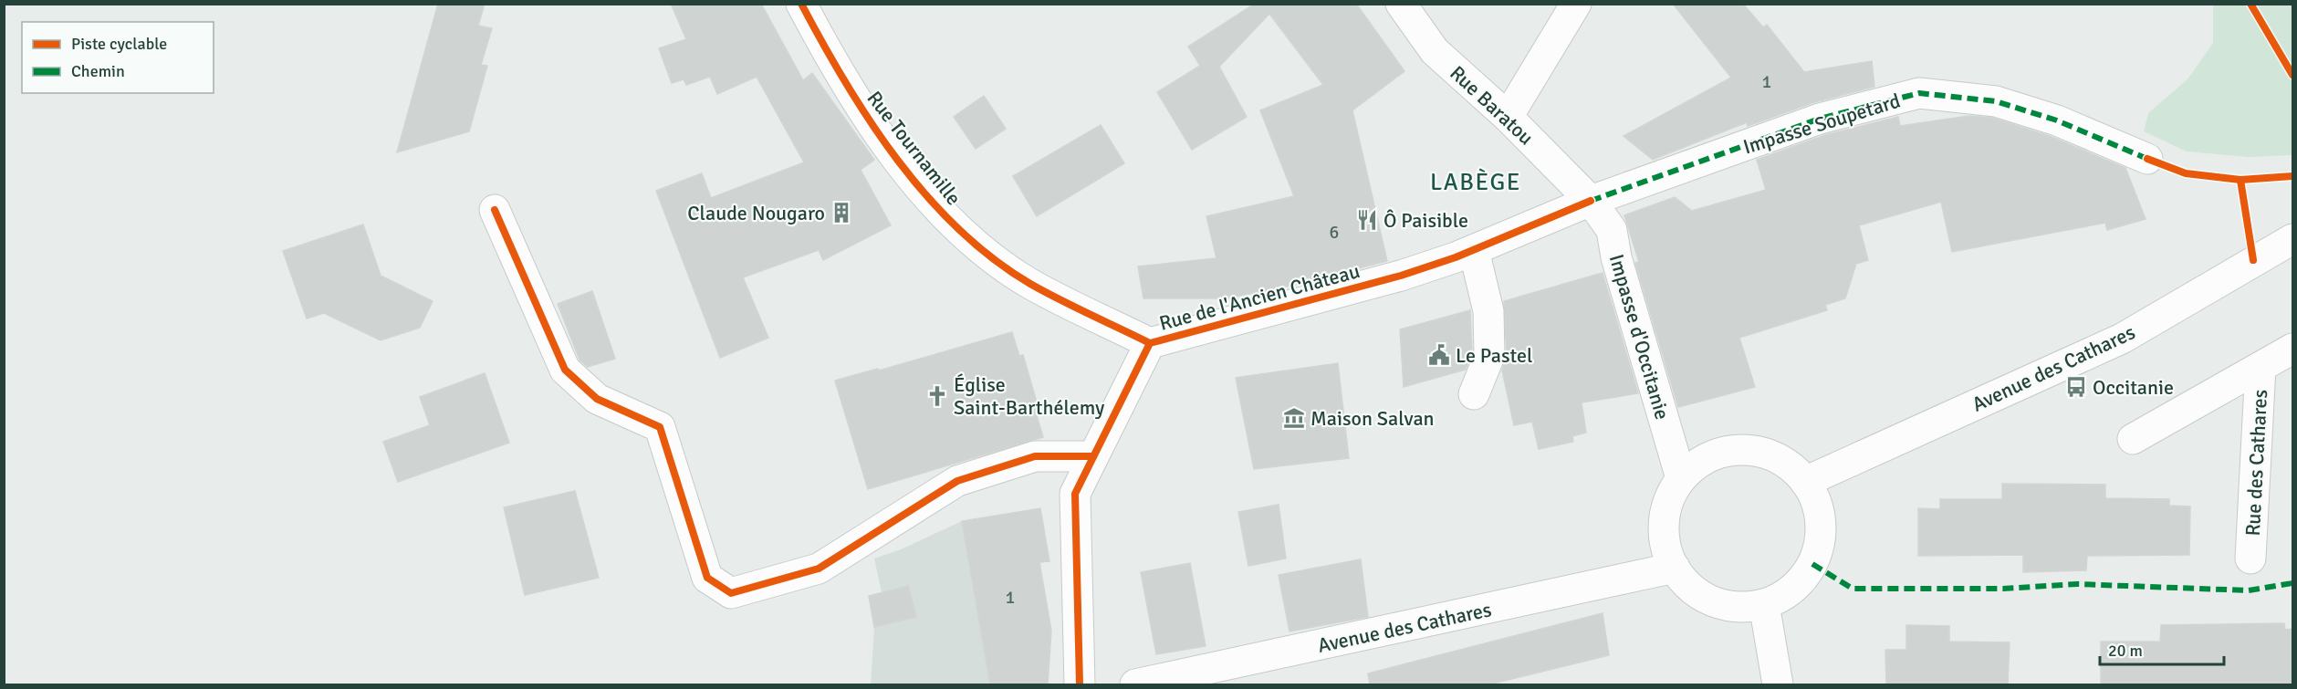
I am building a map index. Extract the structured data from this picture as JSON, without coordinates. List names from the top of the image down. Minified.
{"streets":{"street":["Rue Baratou","Impasse Soupetard","Rue Tournamille","Rue de l'Ancien Château","Impasse d'Occitanie","Avenue des Cathares","Rue des Cathares"]},"crossings":[["Rue Baratou","Impasse Soupetard"],["Rue Baratou","Rue de l'Ancien Château"],["Rue Baratou","Impasse d'Occitanie"],["Impasse Soupetard","Rue de l'Ancien Château"],["Impasse Soupetard","Impasse d'Occitanie"],["Rue Tournamille","Rue de l'Ancien Château"],["Rue de l'Ancien Château","Impasse d'Occitanie"],["Impasse d'Occitanie","Avenue des Cathares"]],"districts":["LABÈGE"],"places":{"building":["Claude Nougaro"],"restaurant":["Ô Paisible"],"public building":["Le Pastel"],"bus stop":["Occitanie"],"church":["Église Saint-Barthélemy"],"museum":["Maison Salvan"]},"house_numbers":["1","6","1"],"legend":["Piste cyclable","Chemin"],"scale_bar":"20 m"}
